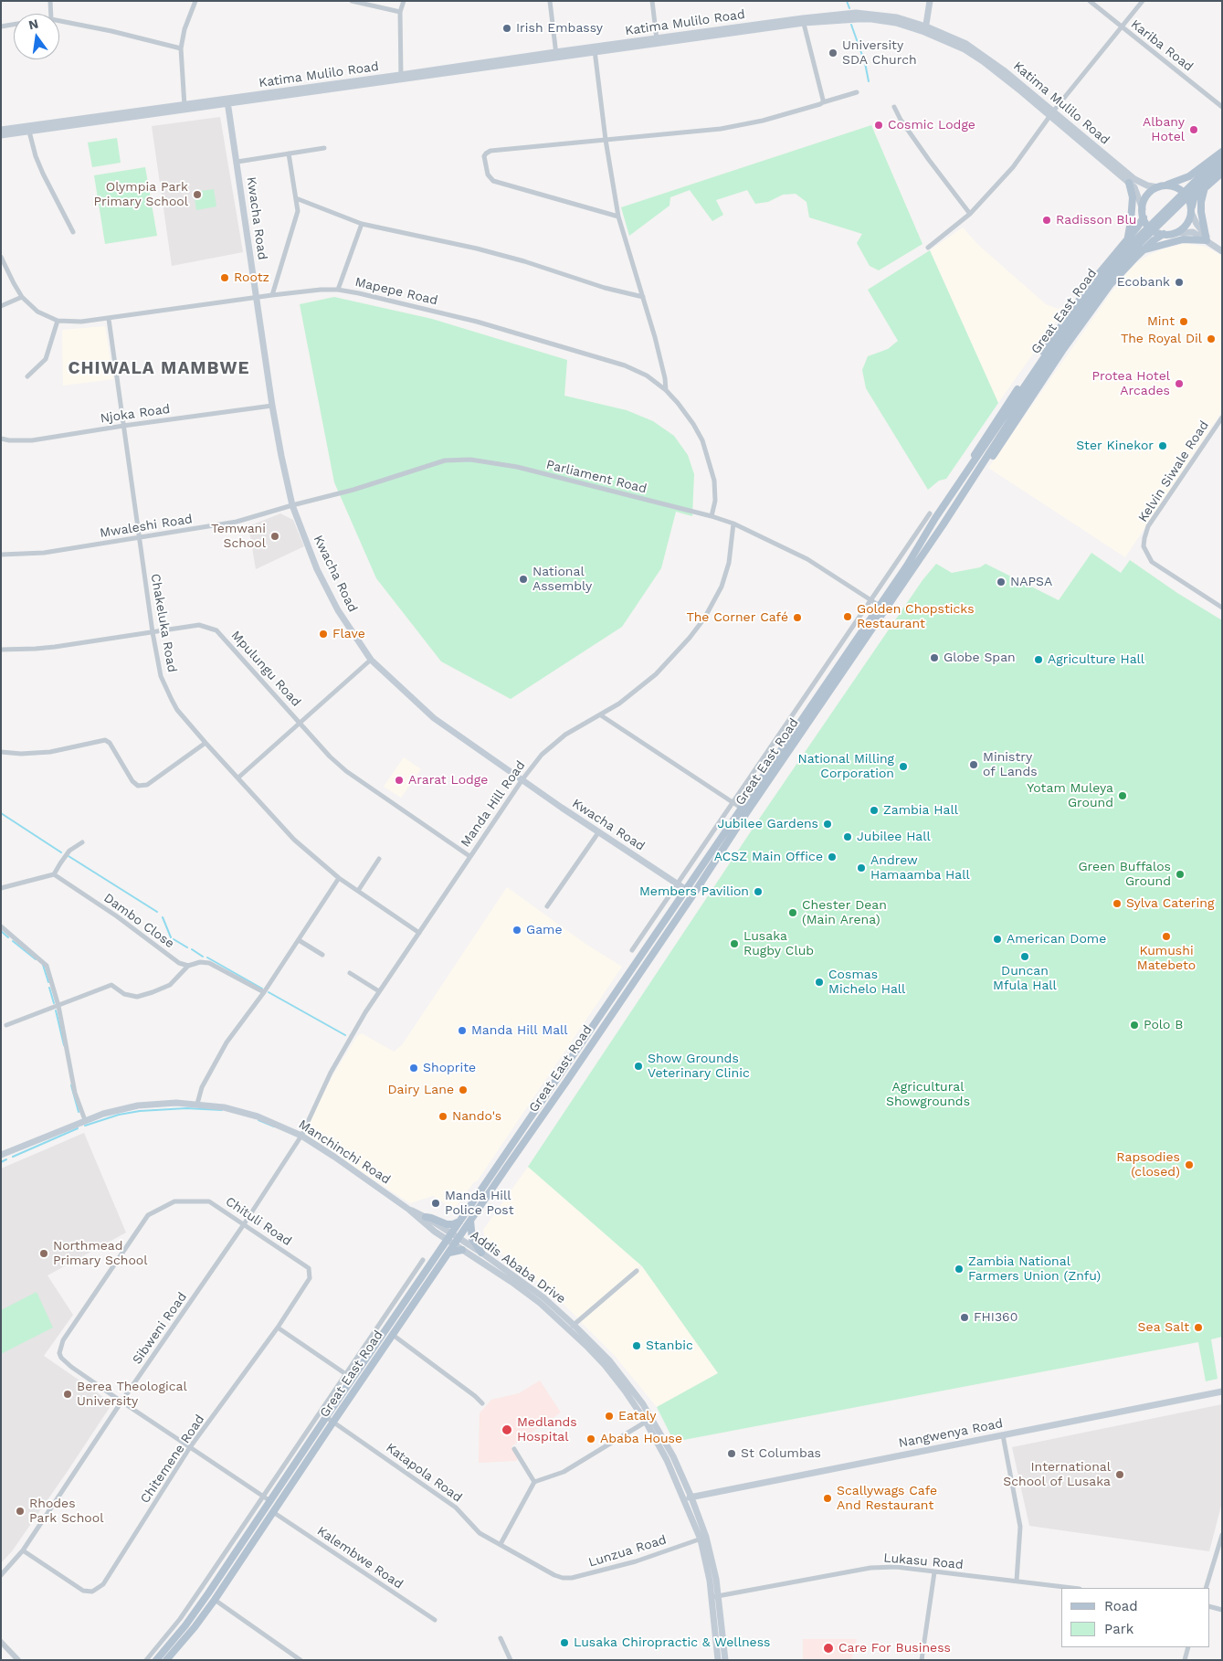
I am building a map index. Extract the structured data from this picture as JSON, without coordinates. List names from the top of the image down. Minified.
{"streets":{"main road":["Katima Mulilo Road","Kwacha Road","Great East Road","Manchinchi Road","Addis Ababa Drive","Nangwenya Road"],"street":["Kariba Road","Mapepe Road","Njoka Road","Kelvin Siwale Road","Parliament Road","Mwaleshi Road","Chakeluka Road","Mpulungu Road","Manda Hill Road","Dambo Close","Chituli Road","Sibweni Road","Chitemene Road","Katapola Road","Lunzua Road","Kalembwe Road","Lukasu Road"]},"crossings":[["Katima Mulilo Road","Kwacha Road"],["Katima Mulilo Road","Great East Road"],["Kwacha Road","Mapepe Road"],["Kwacha Road","Great East Road"],["Kwacha Road","Njoka Road"],["Kwacha Road","Parliament Road"],["Kwacha Road","Mwaleshi Road"],["Kwacha Road","Manda Hill Road"],["Mapepe Road","Parliament Road"],["Mapepe Road","Chakeluka Road"],["Great East Road","Parliament Road"],["Great East Road","Manchinchi Road"],["Great East Road","Addis Ababa Drive"],["Great East Road","Katapola Road"],["Great East Road","Kalembwe Road"],["Njoka Road","Chakeluka Road"],["Parliament Road","Mwaleshi Road"],["Parliament Road","Manda Hill Road"],["Mwaleshi Road","Chakeluka Road"],["Chakeluka Road","Mpulungu Road"],["Chakeluka Road","Manda Hill Road"],["Mpulungu Road","Manda Hill Road"],["Manda Hill Road","Manchinchi Road"],["Manda Hill Road","Sibweni Road"],["Manchinchi Road","Addis Ababa Drive"],["Manchinchi Road","Sibweni Road"],["Chituli Road","Sibweni Road"],["Chituli Road","Chitemene Road"],["Addis Ababa Drive","Nangwenya Road"],["Addis Ababa Drive","Lunzua Road"],["Addis Ababa Drive","Lukasu Road"],["Sibweni Road","Chitemene Road"],["Katapola Road","Lunzua Road"]],"districts":["CHIWALA MAMBWE"],"parks":["Agricultural Showgrounds"],"places":["Irish Embassy","University SDA Church","Cosmic Lodge","Albany Hotel","Olympia Park Primary School","Radisson Blu","Rootz","Ecobank","Mint","The Royal Dil","Protea Hotel Arcades","Ster Kinekor","Temwani School","National Assembly","NAPSA","Golden Chopsticks Restaurant","The Corner Café","Flave","Globe Span","Agriculture Hall","Ministry of Lands","National Milling Corporation","Ararat Lodge","Yotam Muleya Ground","Zambia Hall","Jubilee Gardens","Jubilee Hall","ACSZ Main Office","Andrew Hamaamba Hall","Green Buffalos Ground","Members Pavilion","Sylva Catering","Chester Dean (Main Arena)","Game","Kumushi Matebeto","American Dome","Lusaka Rugby Club","Duncan Mfula Hall","Cosmas Michelo Hall","Polo B","Manda Hill Mall","Show Grounds Veterinary Clinic","Shoprite","Dairy Lane","Nando's","Rapsodies (closed)","Manda Hill Police Post","Northmead Primary School","Zambia National Farmers Union (Znfu)","FHI360","Sea Salt","Stanbic","Berea Theological University","Eataly","Medlands Hospital","Ababa House","St Columbas","International School of Lusaka","Scallywags Cafe And Restaurant","Rhodes Park School","Lusaka Chiropractic & Wellness","Care For Business"],"legend":["Road","Park"],"north":"top"}
